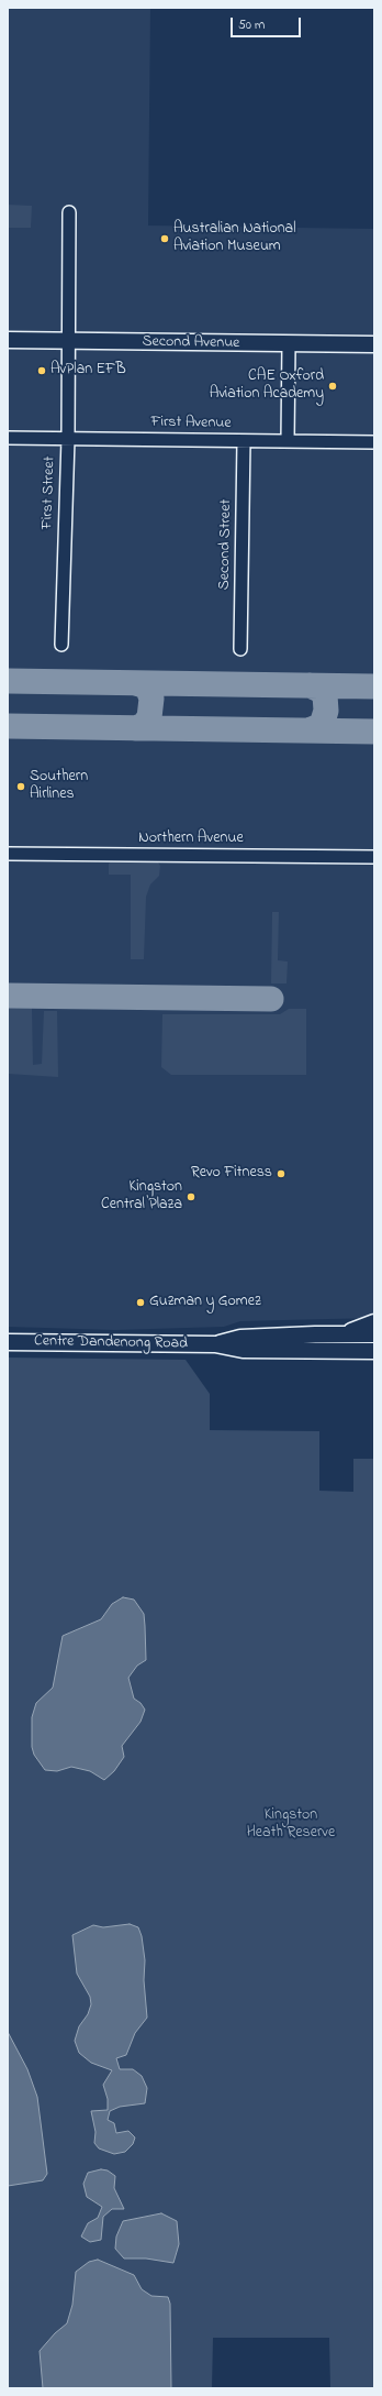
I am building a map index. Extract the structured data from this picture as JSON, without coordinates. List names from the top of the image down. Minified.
{"streets":{"main road":["Second Avenue","Centre Dandenong Road"],"street":["First Avenue","First Street","Second Street","Northern Avenue"]},"crossings":[["Second Avenue","First Street"],["First Avenue","First Street"],["First Avenue","Second Street"]],"parks":["Kingston Heath Reserve"],"places":["Australian National Aviation Museum","AvPlan EFB","CAE Oxford Aviation Academy","Southern Airlines","Revo Fitness","Kingston Central Plaza","Guzman y Gomez"],"scale_bar":"50 m"}
